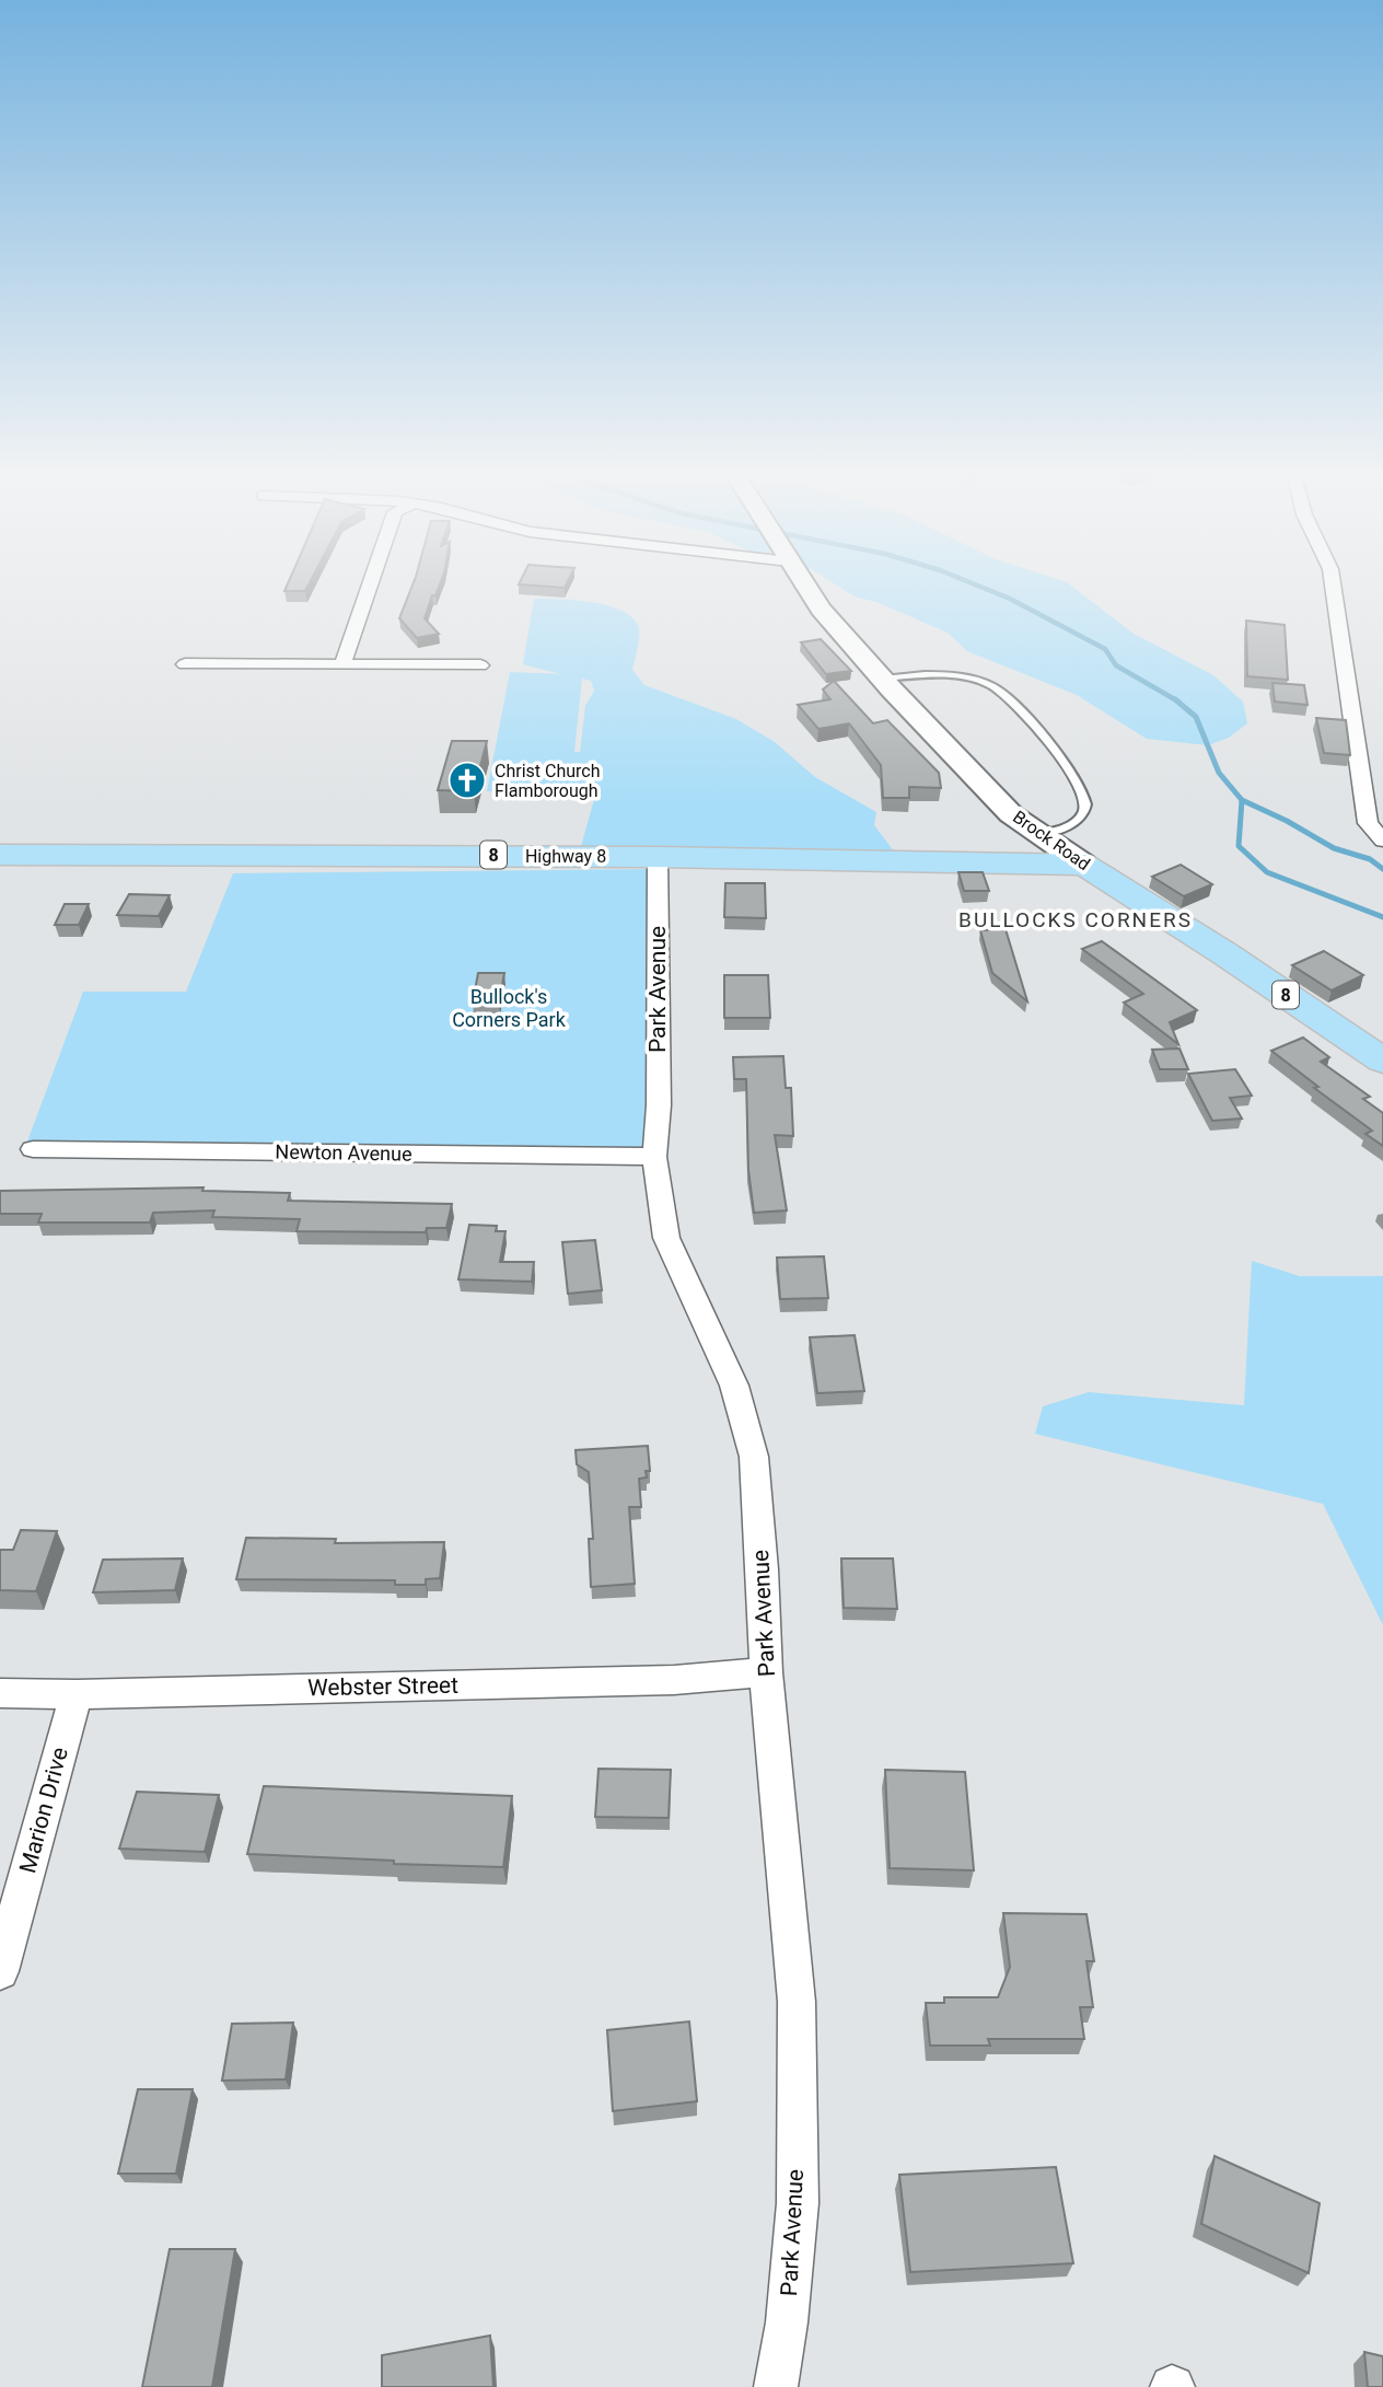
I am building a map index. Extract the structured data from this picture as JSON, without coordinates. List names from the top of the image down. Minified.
{"streets":{"main road":["Brock Road","8","Highway 8"],"street":["Park Avenue","Newton Avenue","Webster Street","Marion Drive"]},"crossings":[["Brock Road","Highway 8"],["Highway 8","Park Avenue"],["Park Avenue","Newton Avenue"],["Park Avenue","Webster Street"],["Webster Street","Marion Drive"]],"districts":["BULLOCKS CORNERS"],"parks":["Bullock's Corners Park"],"places":{"church":["Christ Church Flamborough"]}}
